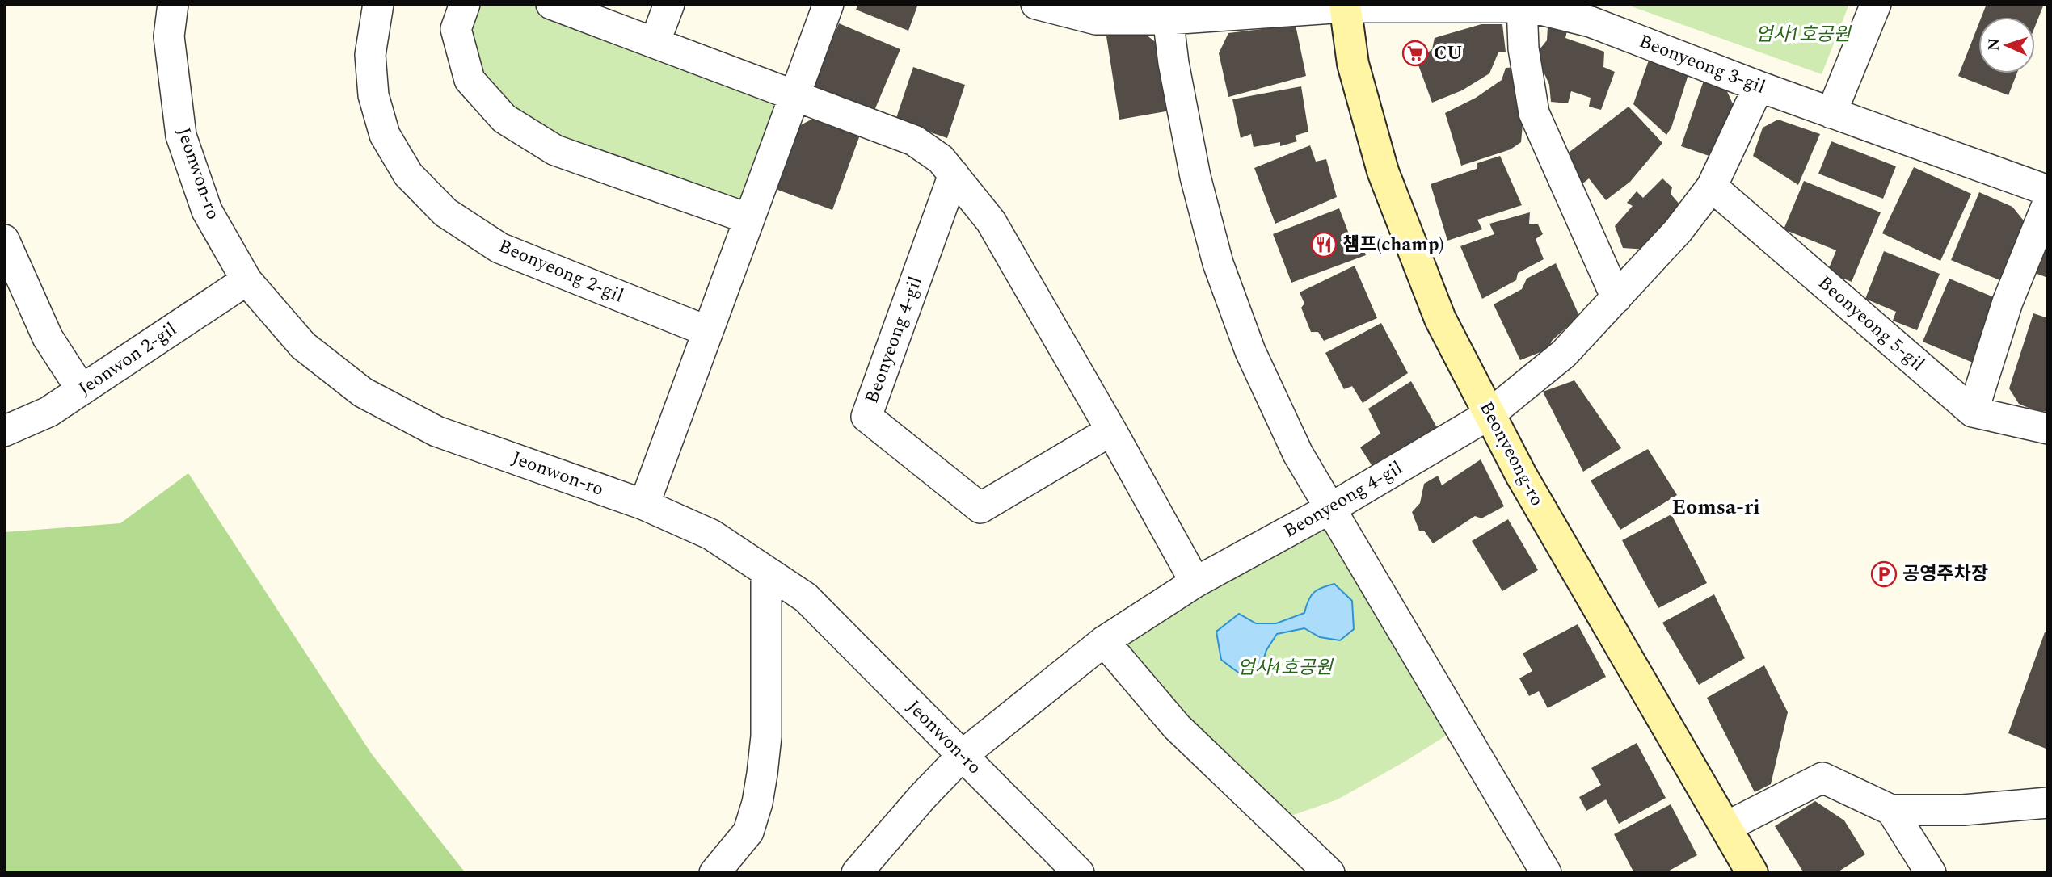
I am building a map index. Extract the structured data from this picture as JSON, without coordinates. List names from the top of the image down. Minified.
{"streets":{"street":["Beonyeong 3-gil","Jeonwon-ro","Beonyeong 2-gil","Beonyeong 5-gil","Beonyeong 4-gil","Jeonwon 2-gil","Beonyeong-ro"]},"crossings":[["Beonyeong 3-gil","Beonyeong-ro"],["Jeonwon-ro","Beonyeong 4-gil"],["Jeonwon-ro","Jeonwon 2-gil"],["Beonyeong 4-gil","Beonyeong-ro"]],"districts":["Eomsa-ri"],"parks":["엄사1호공원","엄사4호공원"],"places":{"supermarket":["CU"],"restaurant":["챔프(champ)"],"parking":["공영주차장"]},"north":"left"}
